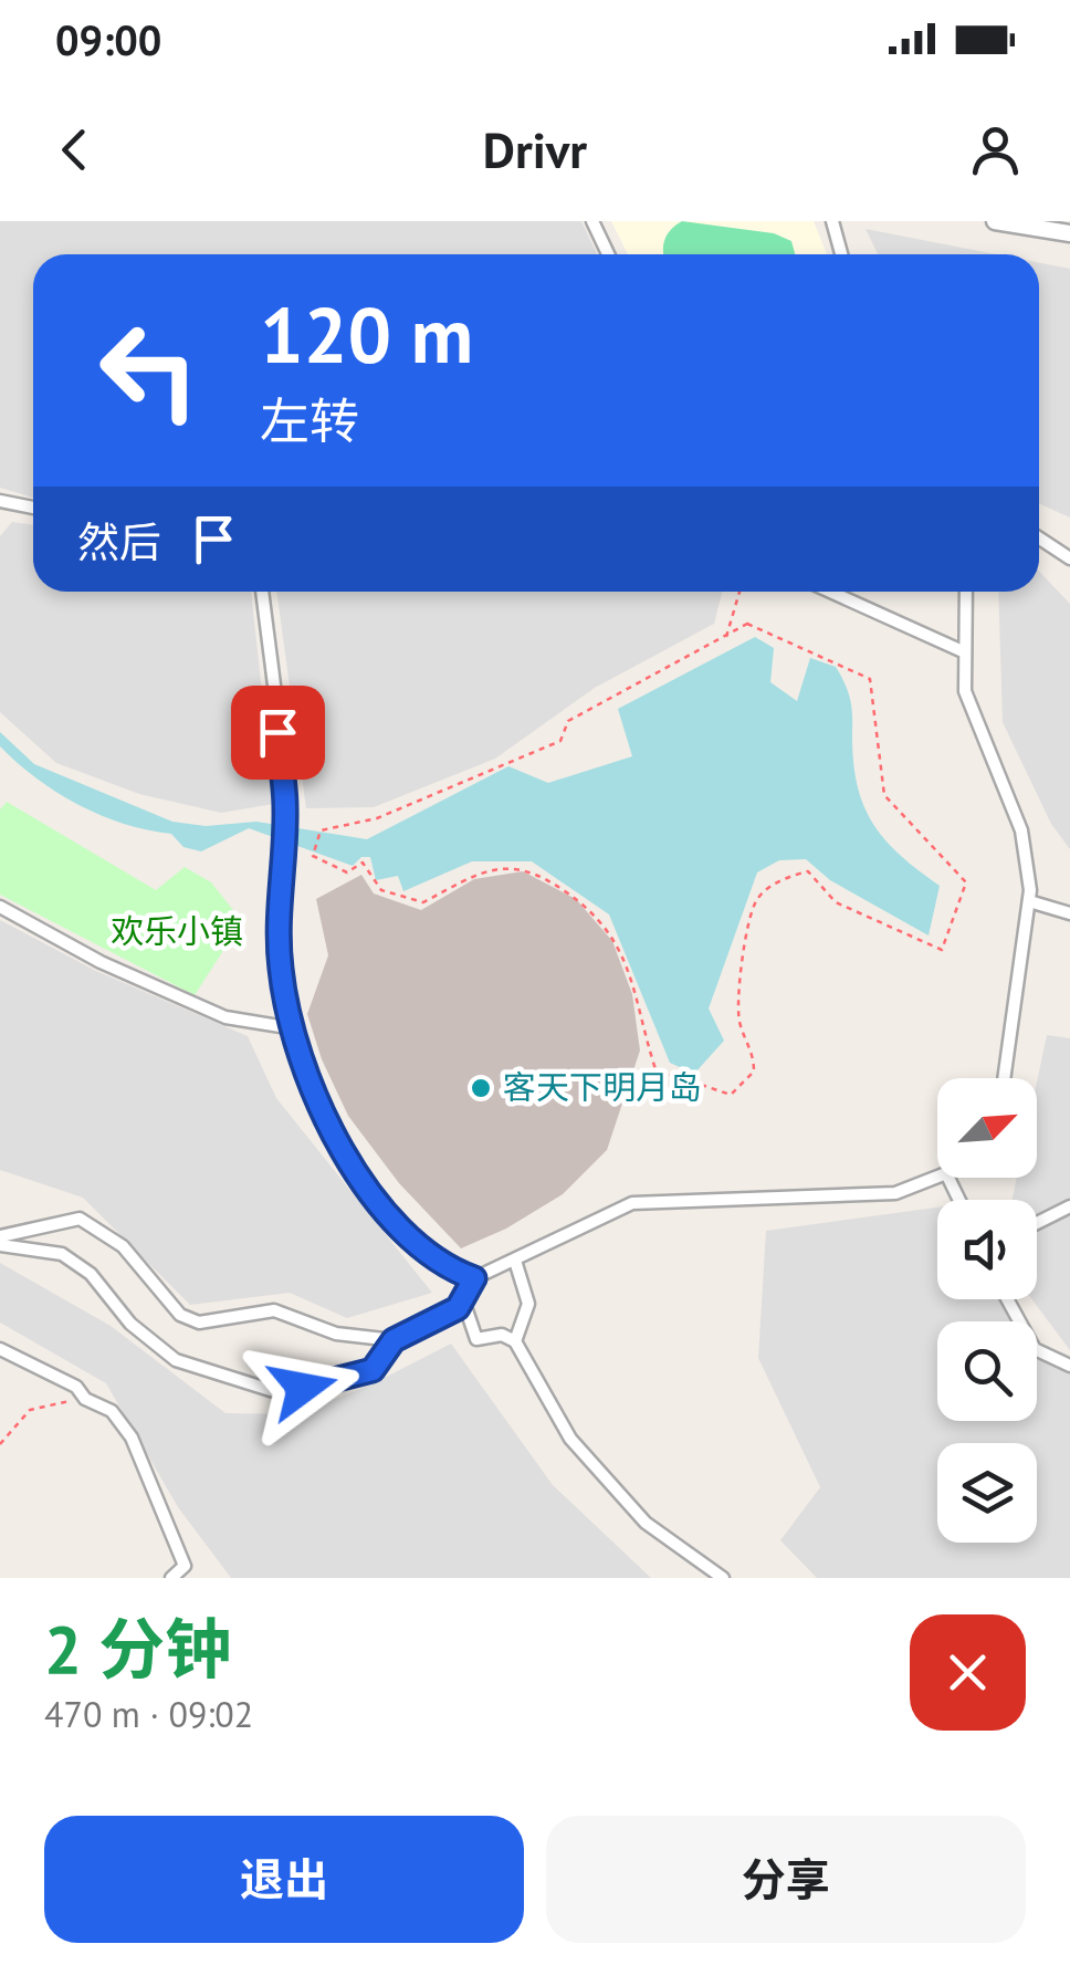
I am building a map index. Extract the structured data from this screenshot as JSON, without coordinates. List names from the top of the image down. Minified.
{"parks":["欢乐小镇"],"places":["客天下明月岛"],"north":"top right","page":{"status":"09:00","header":"Drivr","turn":["120 m","左转"],"then":"然后","heading":["2 分钟","470 m · 09:02"],"buttons":["退出","分享"]}}
